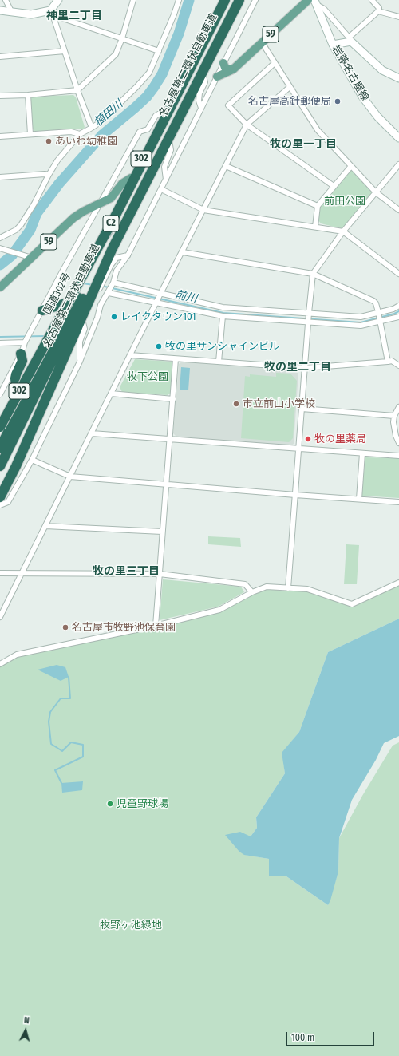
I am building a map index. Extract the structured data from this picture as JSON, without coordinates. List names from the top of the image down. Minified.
{"streets":{"highway":["名古屋第二環状自動車道","302","C2","国道302号"],"main road":["59","岩藤名古屋線"]},"crossings":[["59","国道302号"]],"districts":["神里二丁目","牧の里一丁目","牧の里二丁目","牧の里三丁目"],"water":["植田川","前川"],"parks":["前田公園","牧下公園","牧野ヶ池緑地"],"places":["名古屋高針郵便局","あいわ幼稚園","レイクタウン101","牧の里サンシャインビル","市立前山小学校","牧の里薬局","名古屋市牧野池保育園","児童野球場"],"scale_bar":"100 m","north":"top"}
